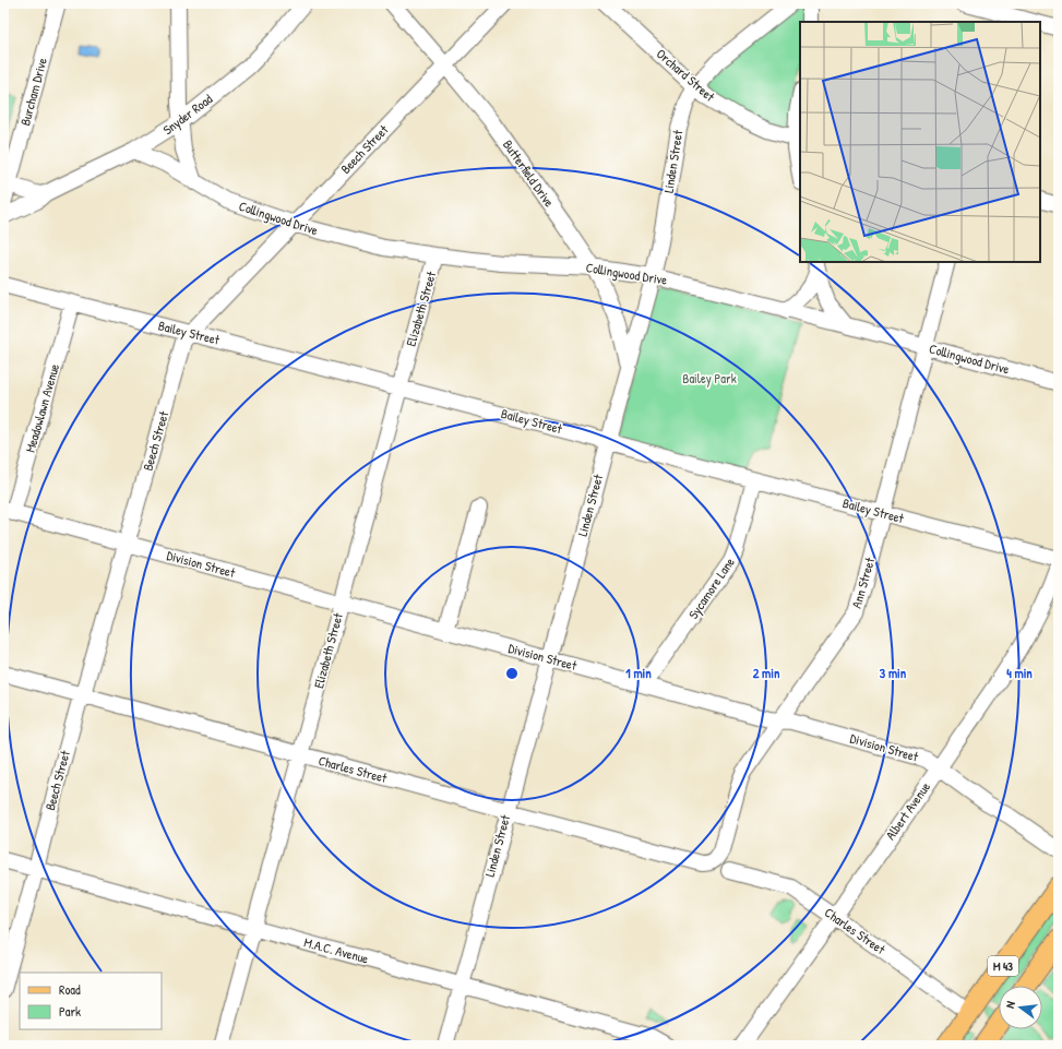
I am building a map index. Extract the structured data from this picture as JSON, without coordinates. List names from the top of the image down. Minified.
{"streets":{"main road":["M 43"],"street":["Orchard Street","Burcham Drive","Snyder Road","Beech Street","Linden Street","Butterfield Drive","Collingwood Drive","Elizabeth Street","Bailey Street","Meadowlawn Avenue","Division Street","Ann Street","Sycamore Lane","Charles Street","Albert Avenue","M.A.C. Avenue"]},"crossings":[["Orchard Street","Linden Street"],["Snyder Road","Collingwood Drive"],["Beech Street","Butterfield Drive"],["Beech Street","Collingwood Drive"],["Beech Street","Bailey Street"],["Beech Street","Division Street"],["Beech Street","Charles Street"],["Beech Street","M.A.C. Avenue"],["Linden Street","Butterfield Drive"],["Linden Street","Collingwood Drive"],["Linden Street","Bailey Street"],["Linden Street","Division Street"],["Linden Street","Charles Street"],["Linden Street","M.A.C. Avenue"],["Butterfield Drive","Collingwood Drive"],["Collingwood Drive","Elizabeth Street"],["Collingwood Drive","Ann Street"],["Elizabeth Street","Bailey Street"],["Elizabeth Street","Division Street"],["Elizabeth Street","Charles Street"],["Elizabeth Street","M.A.C. Avenue"],["Bailey Street","Meadowlawn Avenue"],["Bailey Street","Ann Street"],["Bailey Street","Sycamore Lane"],["Meadowlawn Avenue","Division Street"],["Division Street","Ann Street"],["Division Street","Sycamore Lane"],["Division Street","Albert Avenue"],["Ann Street","Charles Street"],["Charles Street","Albert Avenue"],["Charles Street","M 43"]],"parks":["Bailey Park"],"legend":["Road","Park"],"north":"left","rings":["1 min","2 min","3 min","4 min"]}
